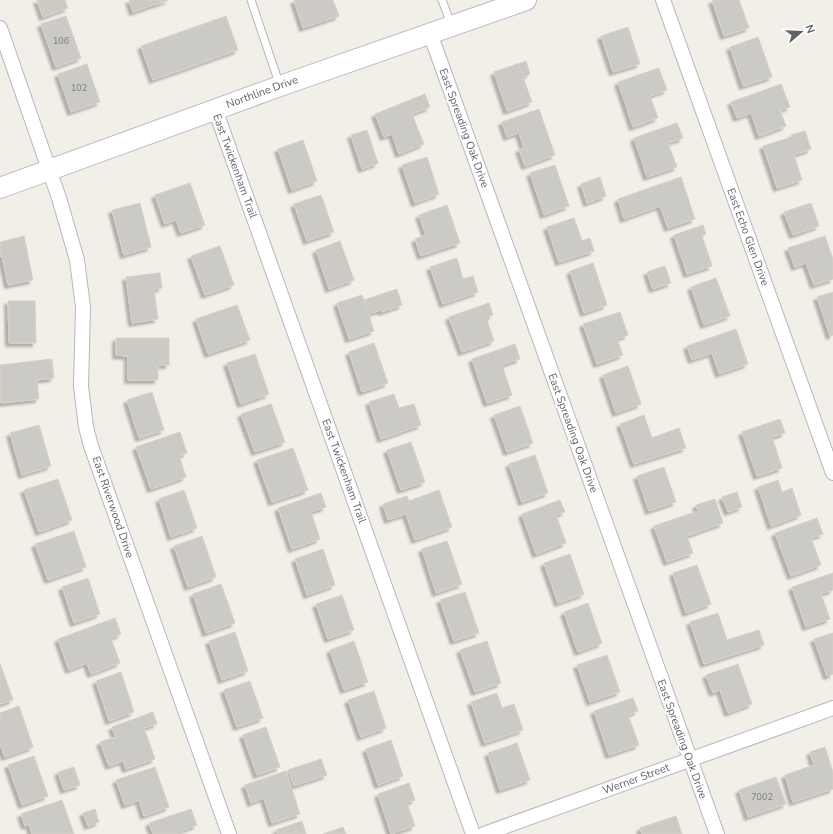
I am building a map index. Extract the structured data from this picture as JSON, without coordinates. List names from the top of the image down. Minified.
{"streets":{"street":["Northline Drive","East Spreading Oak Drive","East Twickenham Trail","East Echo Glen Drive","East Riverwood Drive","Werner Street"]},"crossings":[["Northline Drive","East Spreading Oak Drive"],["Northline Drive","East Twickenham Trail"],["Northline Drive","East Riverwood Drive"],["East Spreading Oak Drive","Werner Street"]],"house_numbers":["106","102","7002"],"north":"right"}
